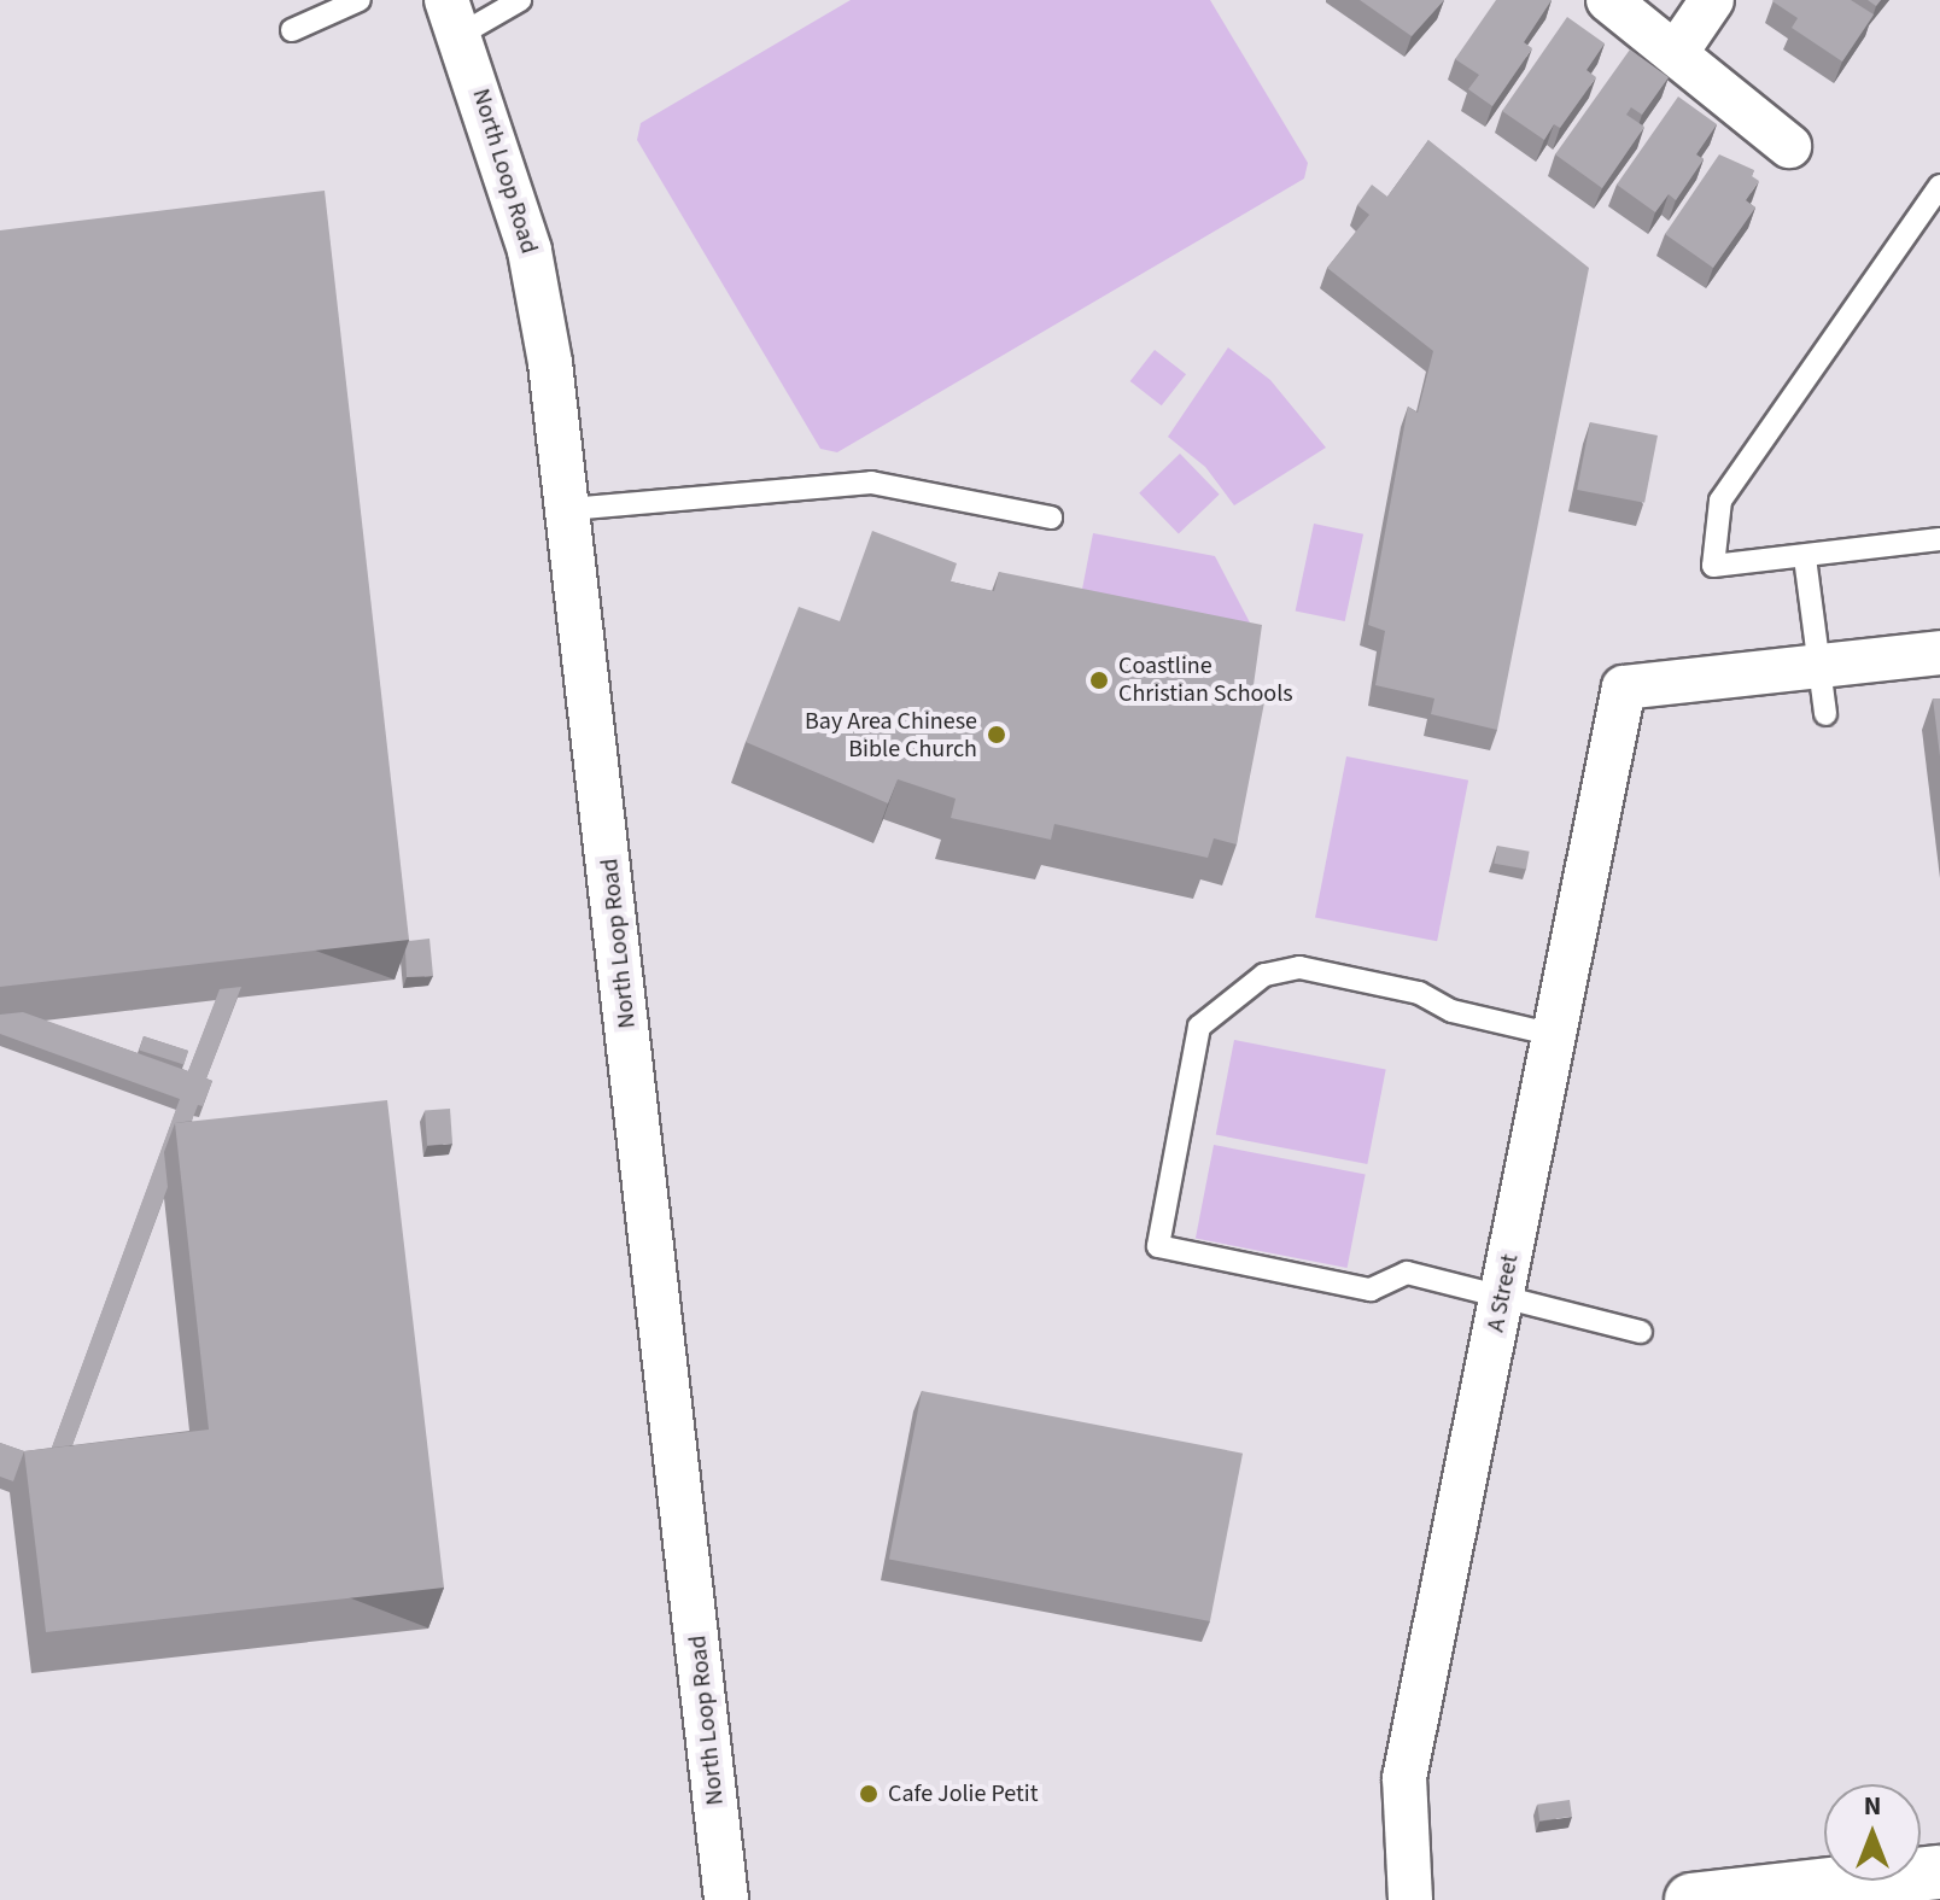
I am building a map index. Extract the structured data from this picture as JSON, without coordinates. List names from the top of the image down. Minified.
{"streets":{"street":["North Loop Road","A Street"]},"places":["Coastline Christian Schools","Bay Area Chinese Bible Church","Cafe Jolie Petit"],"north":"top"}
